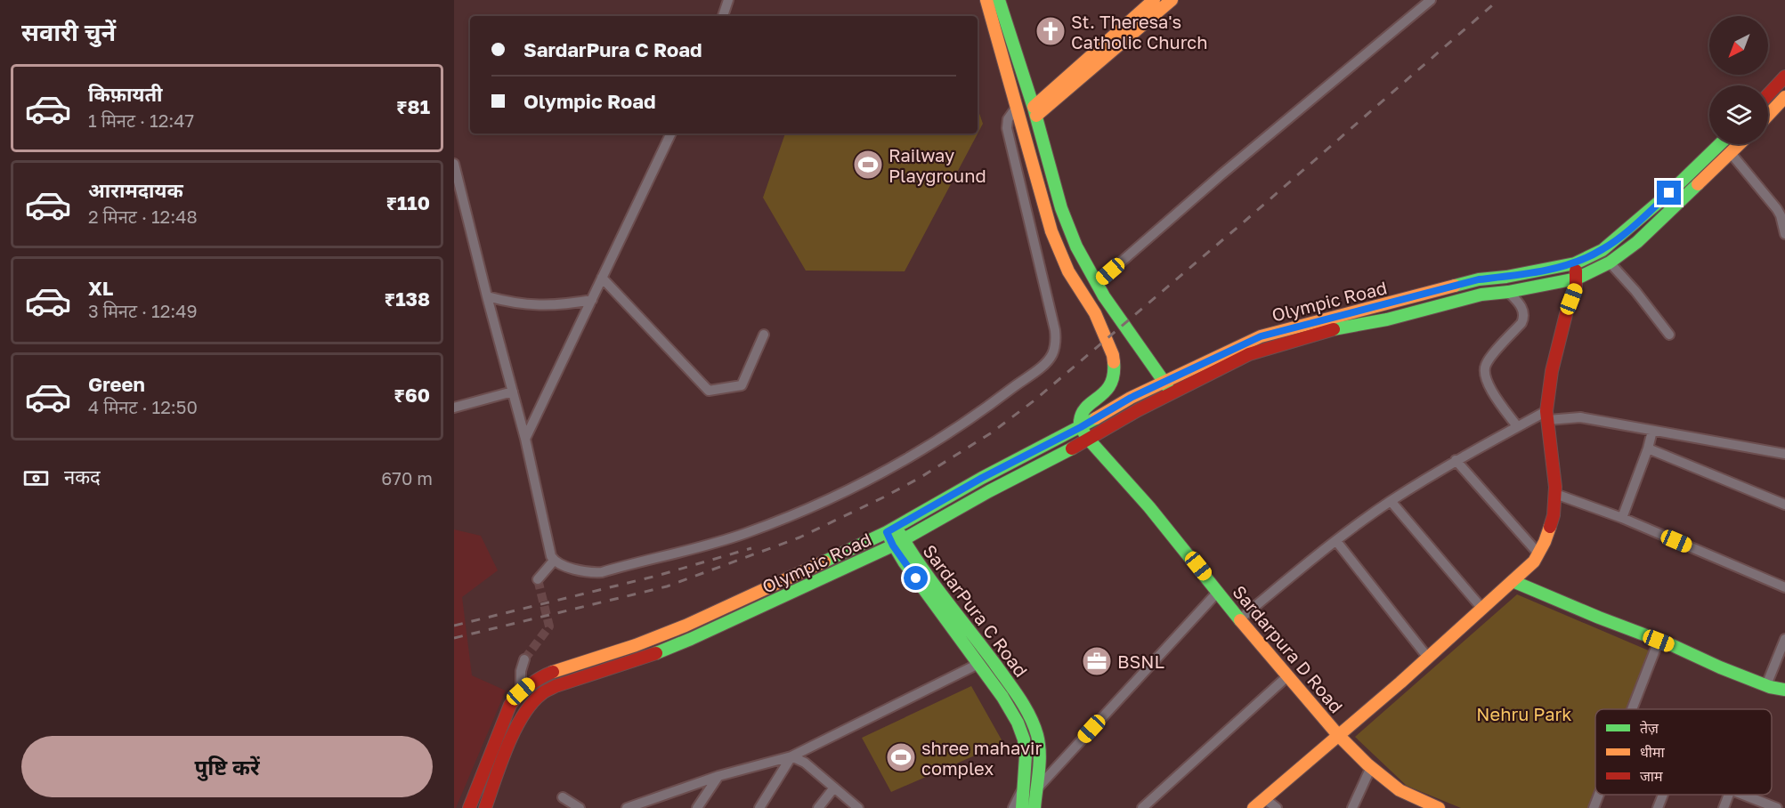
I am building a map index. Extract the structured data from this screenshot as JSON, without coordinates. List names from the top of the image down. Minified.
{"streets":{"street":["Olympic Road","SardarPura C Road","Sardarpura D Road"]},"crossings":[["Olympic Road","SardarPura C Road"],["Olympic Road","Sardarpura D Road"]],"parks":["Nehru Park"],"places":{"church":["St. Theresa's Catholic Church"],"sports":["Railway Playground","shree mahavir complex"],"office":["BSNL"]},"legend":["तेज़","धीमा","जाम"],"north":"bottom left","page":{"heading":"सवारी चुनें","banner":["SardarPura C Road","Olympic Road"],"list":[{"name":"किफ़ायती","note":"1 मिनट · 12:47","value":"₹81"},{"name":"आरामदायक","note":"2 मिनट · 12:48","value":"₹110"},{"name":"XL","note":"3 मिनट · 12:49","value":"₹138"},{"name":"Green","note":"4 मिनट · 12:50","value":"₹60"}],"pay":["नकद","670 m"],"buttons":"पुष्टि करें"}}
